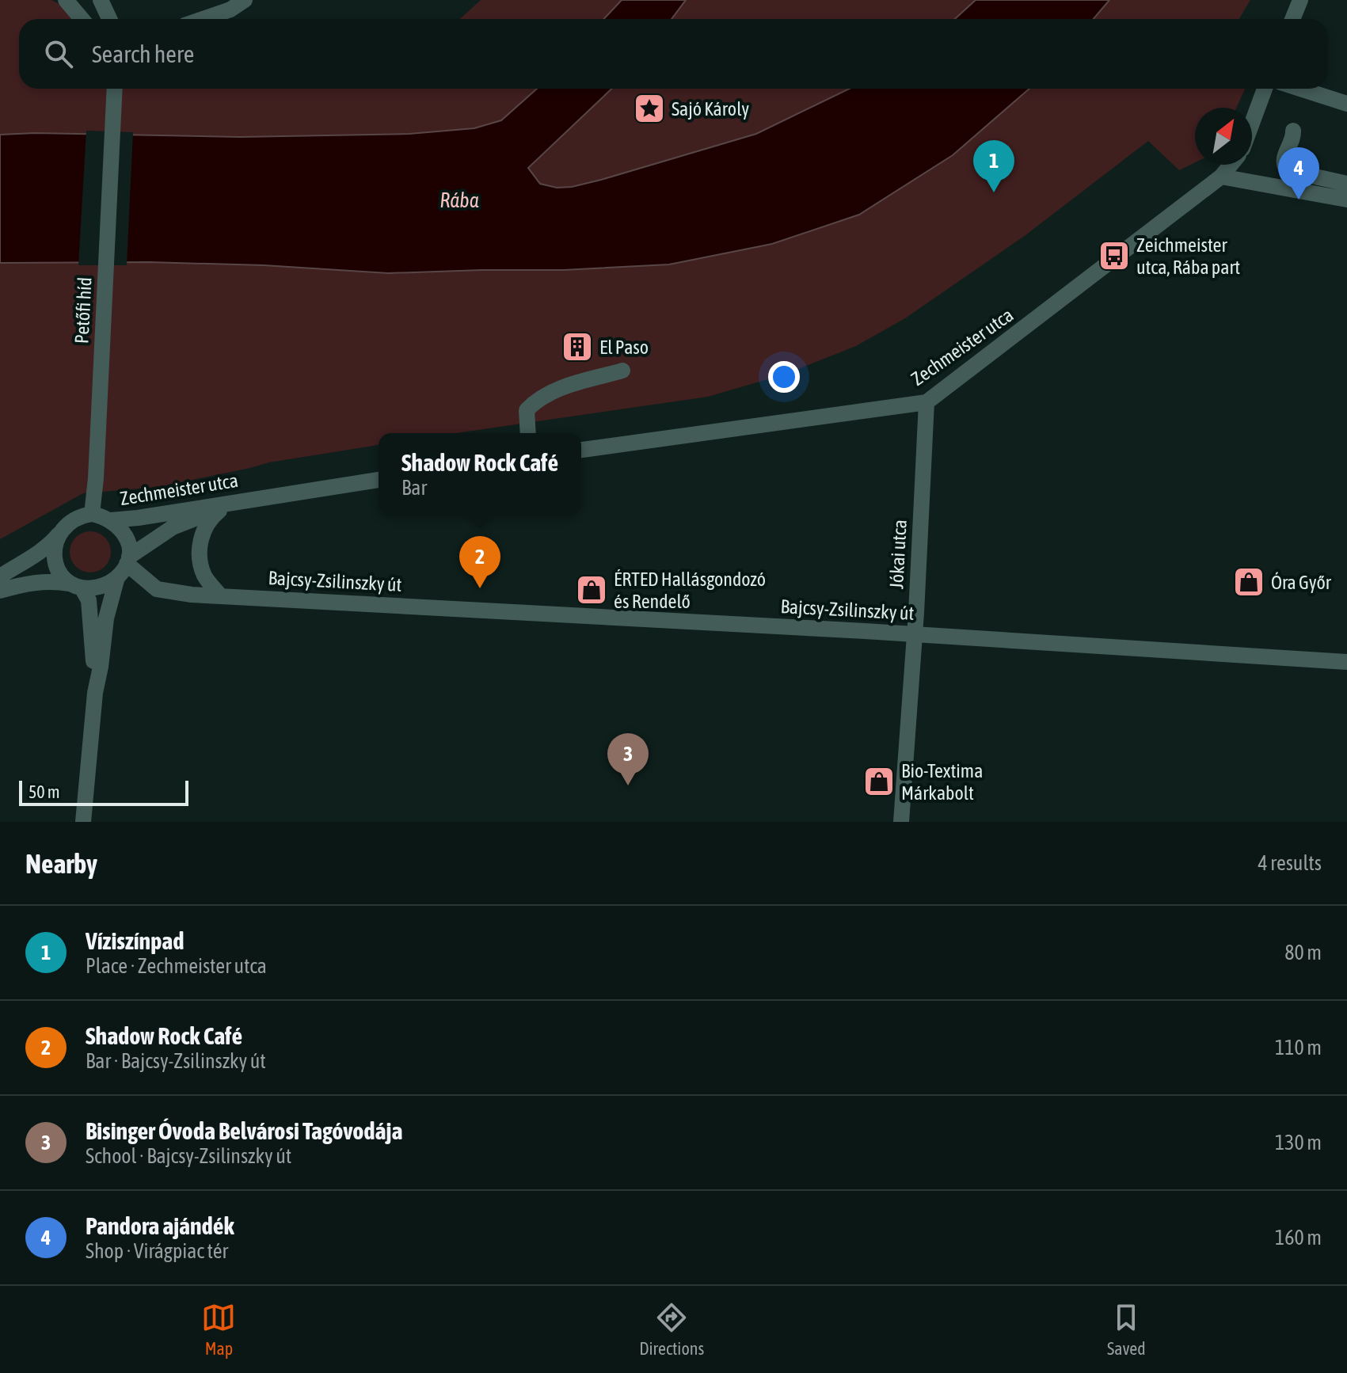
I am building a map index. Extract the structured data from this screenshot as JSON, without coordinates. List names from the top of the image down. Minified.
{"streets":{"street":["Petőfi híd","Zechmeister utca","Jókai utca","Bajcsy-Zsilinszky út"]},"crossings":[["Petőfi híd","Zechmeister utca"],["Petőfi híd","Bajcsy-Zsilinszky út"],["Zechmeister utca","Jókai utca"],["Zechmeister utca","Bajcsy-Zsilinszky út"],["Jókai utca","Bajcsy-Zsilinszky út"]],"water":["Rába"],"places":{"place":["Sajó Károly"],"bus stop":["Zeichmeister utca, Rába part"],"building":["El Paso"],"shop":["Óra Győr","ÉRTED Hallásgondozó és Rendelő","Bio-Textima Márkabolt"]},"scale_bar":"50 m","north":"top right","page":{"search":"Search here","pins":["1","4","2","3"],"popup":["Shadow Rock Café","Bar"],"scale":"50 m","heading":["Nearby","4 results"],"list":[{"mark":"1","name":"Víziszínpad","note":"Place · Zechmeister utca","value":"80 m"},{"mark":"2","name":"Shadow Rock Café","note":"Bar · Bajcsy-Zsilinszky út","value":"110 m"},{"mark":"3","name":"Bisinger Óvoda Belvárosi Tagóvodája","note":"School · Bajcsy-Zsilinszky út","value":"130 m"},{"mark":"4","name":"Pandora ajándék","note":"Shop · Virágpiac tér","value":"160 m"}],"nav":["Map","Directions","Saved"]}}
